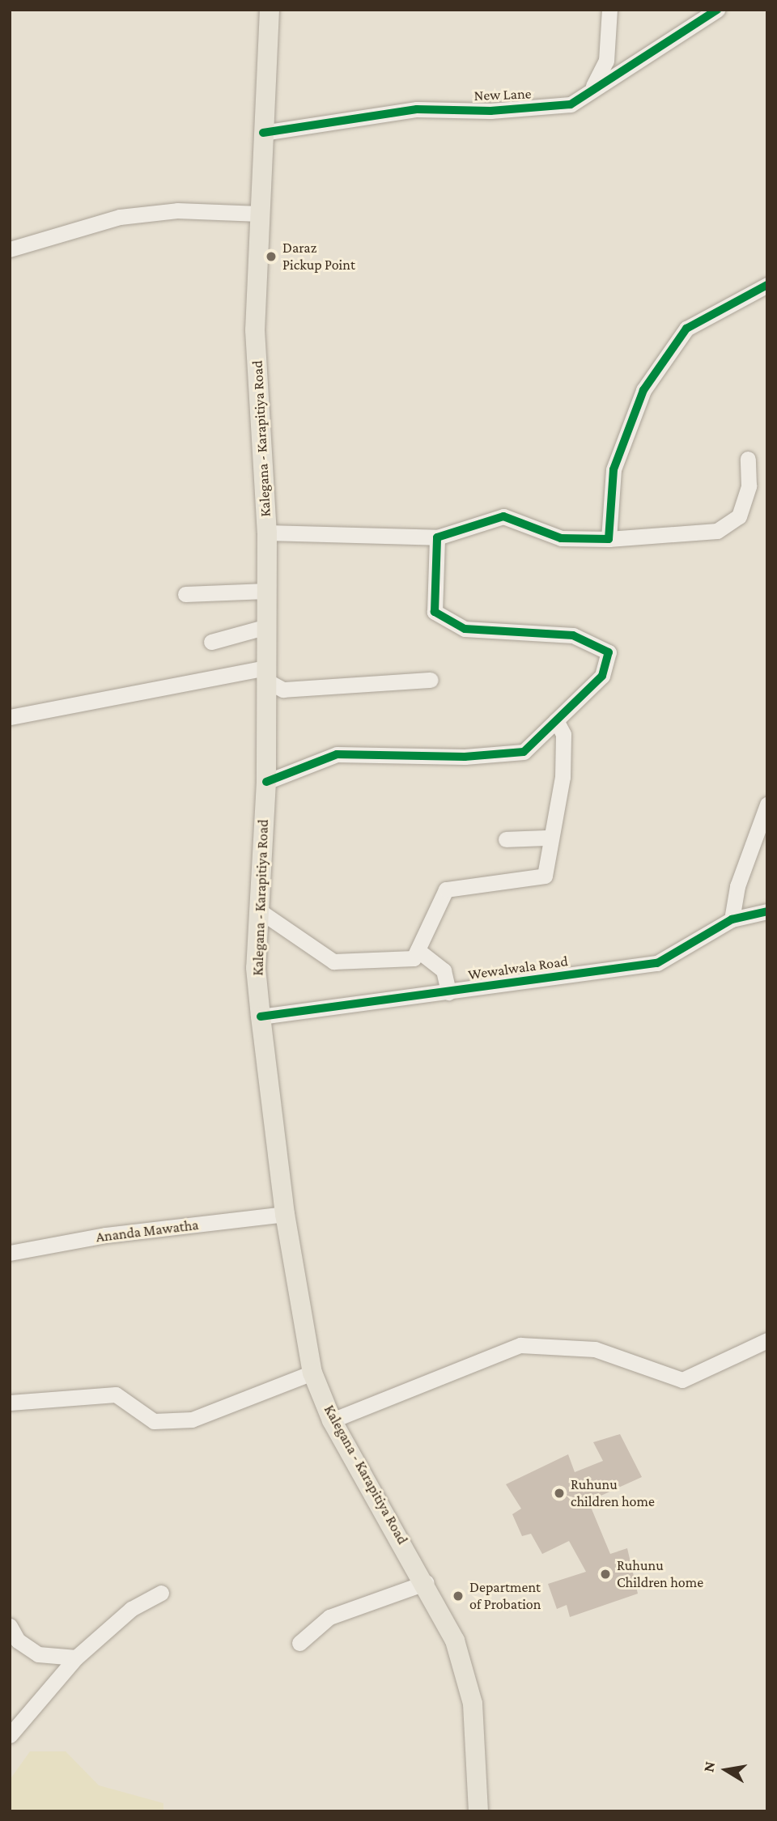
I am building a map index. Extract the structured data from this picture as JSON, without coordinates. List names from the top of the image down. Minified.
{"streets":{"main road":["Kalegana - Karapitiya Road"],"street":["New Lane","Wewalwala Road","Ananda Mawatha"]},"crossings":[["New Lane","Kalegana - Karapitiya Road"],["Kalegana - Karapitiya Road","Wewalwala Road"],["Kalegana - Karapitiya Road","Ananda Mawatha"]],"places":["Daraz Pickup Point","Ruhunu children home","Ruhunu Children home","Department of Probation"],"north":"left"}
